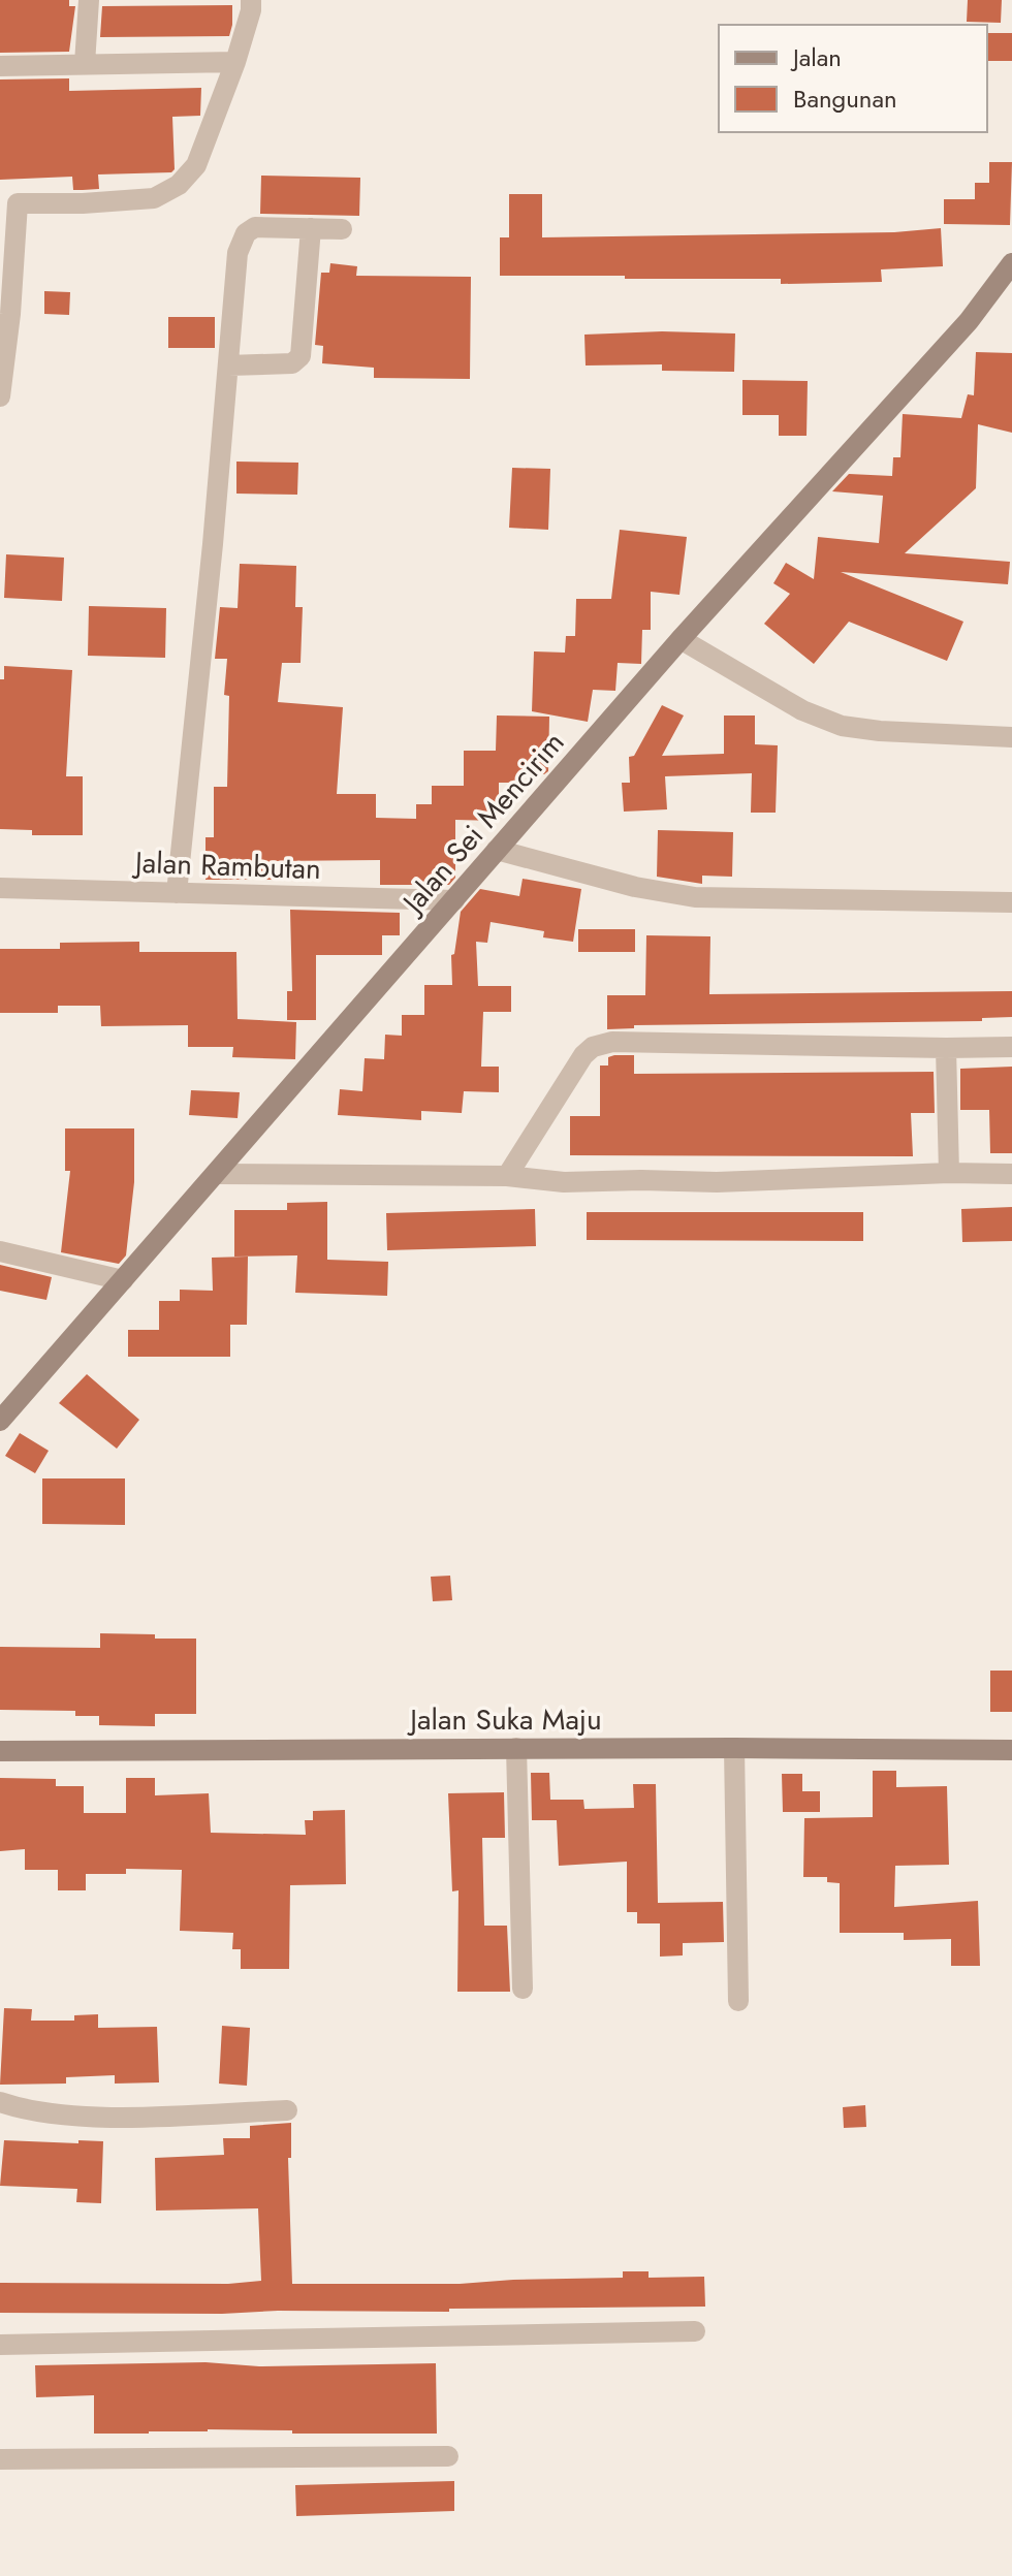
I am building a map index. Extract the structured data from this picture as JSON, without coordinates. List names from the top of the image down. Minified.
{"streets":{"street":["Jalan Sei Mencirim","Jalan Rambutan","Jalan Suka Maju"]},"crossings":[["Jalan Sei Mencirim","Jalan Rambutan"]],"legend":["Jalan","Bangunan"]}
